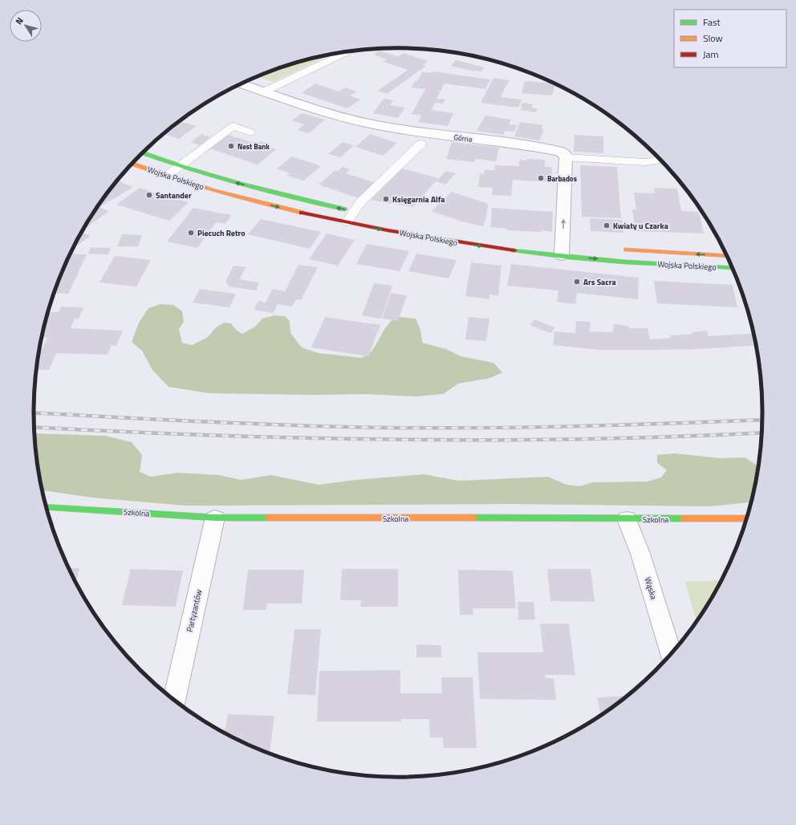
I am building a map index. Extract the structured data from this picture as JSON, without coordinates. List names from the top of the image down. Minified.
{"streets":{"main road":["Wojska Polskiego","Szkolna"],"street":["Górna","Wąska","Partyzantów"]},"crossings":[["Szkolna","Wąska"],["Szkolna","Partyzantów"]],"places":["Nest Bank","Barbados","Santander","Księgarnia Alfa","Kwiaty u Czarka","Piecuch Retro","Ars Sacra"],"legend":["Fast","Slow","Jam"],"north":"top left"}
